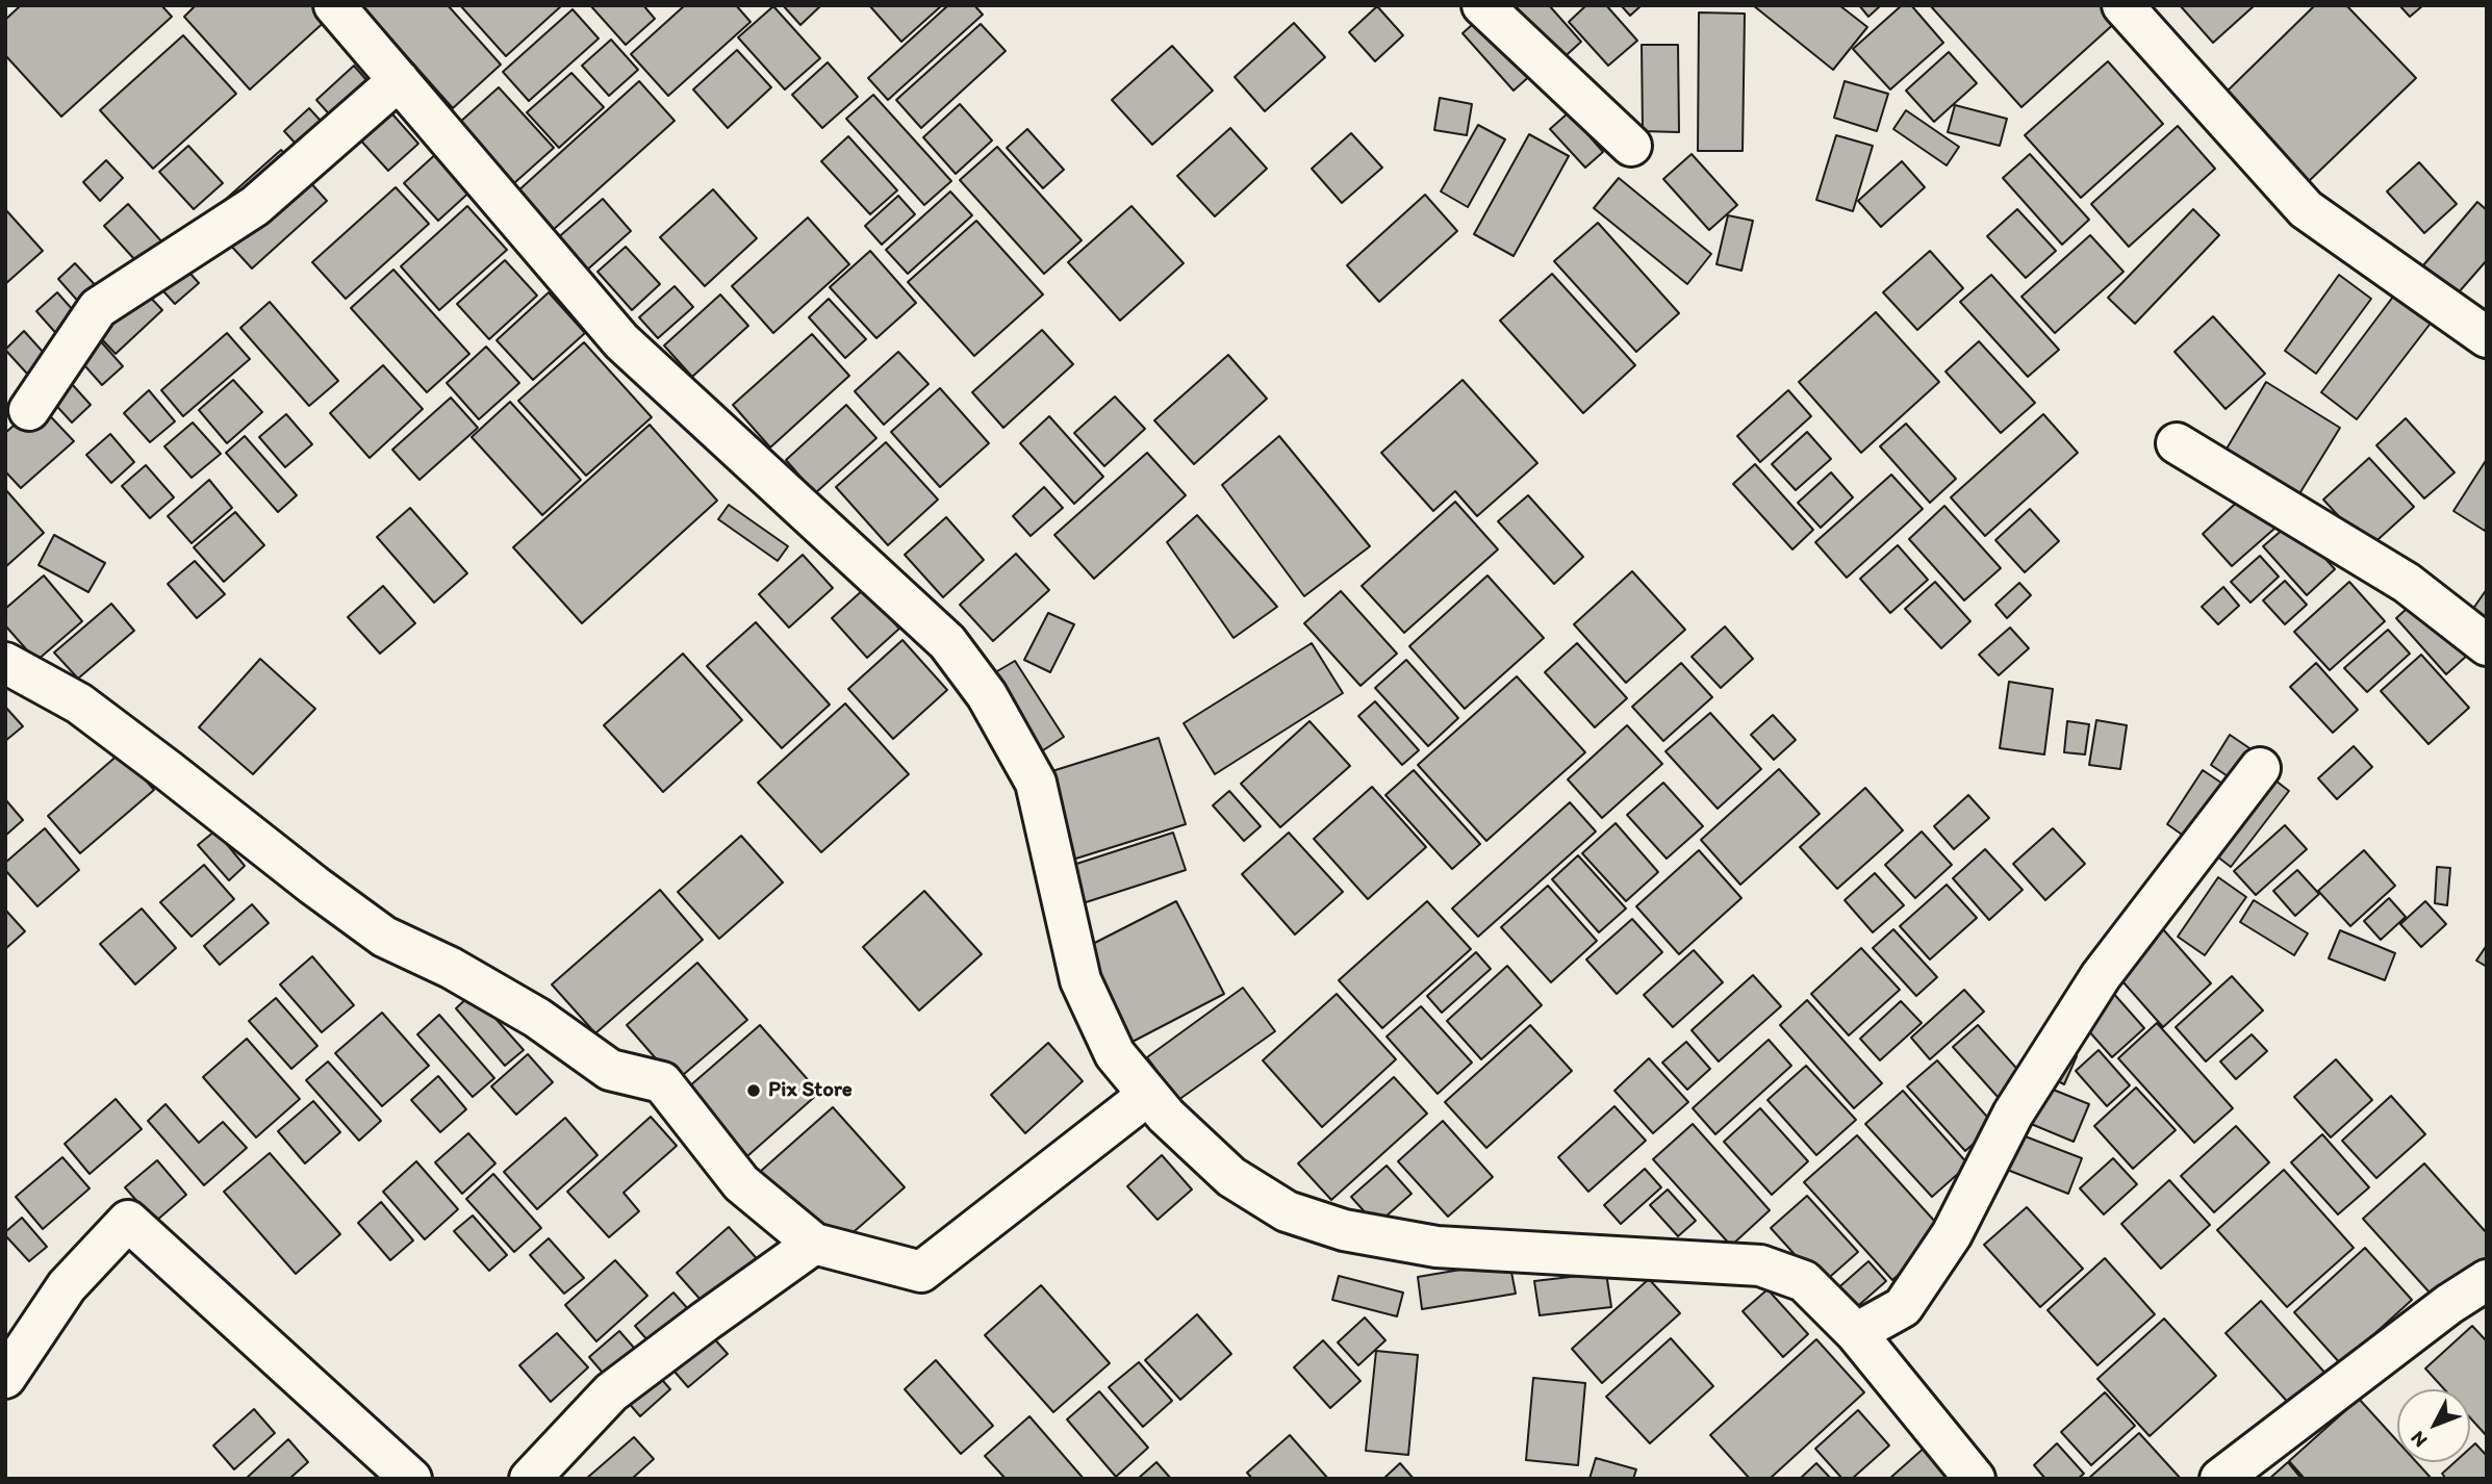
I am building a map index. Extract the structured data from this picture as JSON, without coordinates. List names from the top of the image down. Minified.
{"places":["Pix Store"],"north":"bottom left"}
